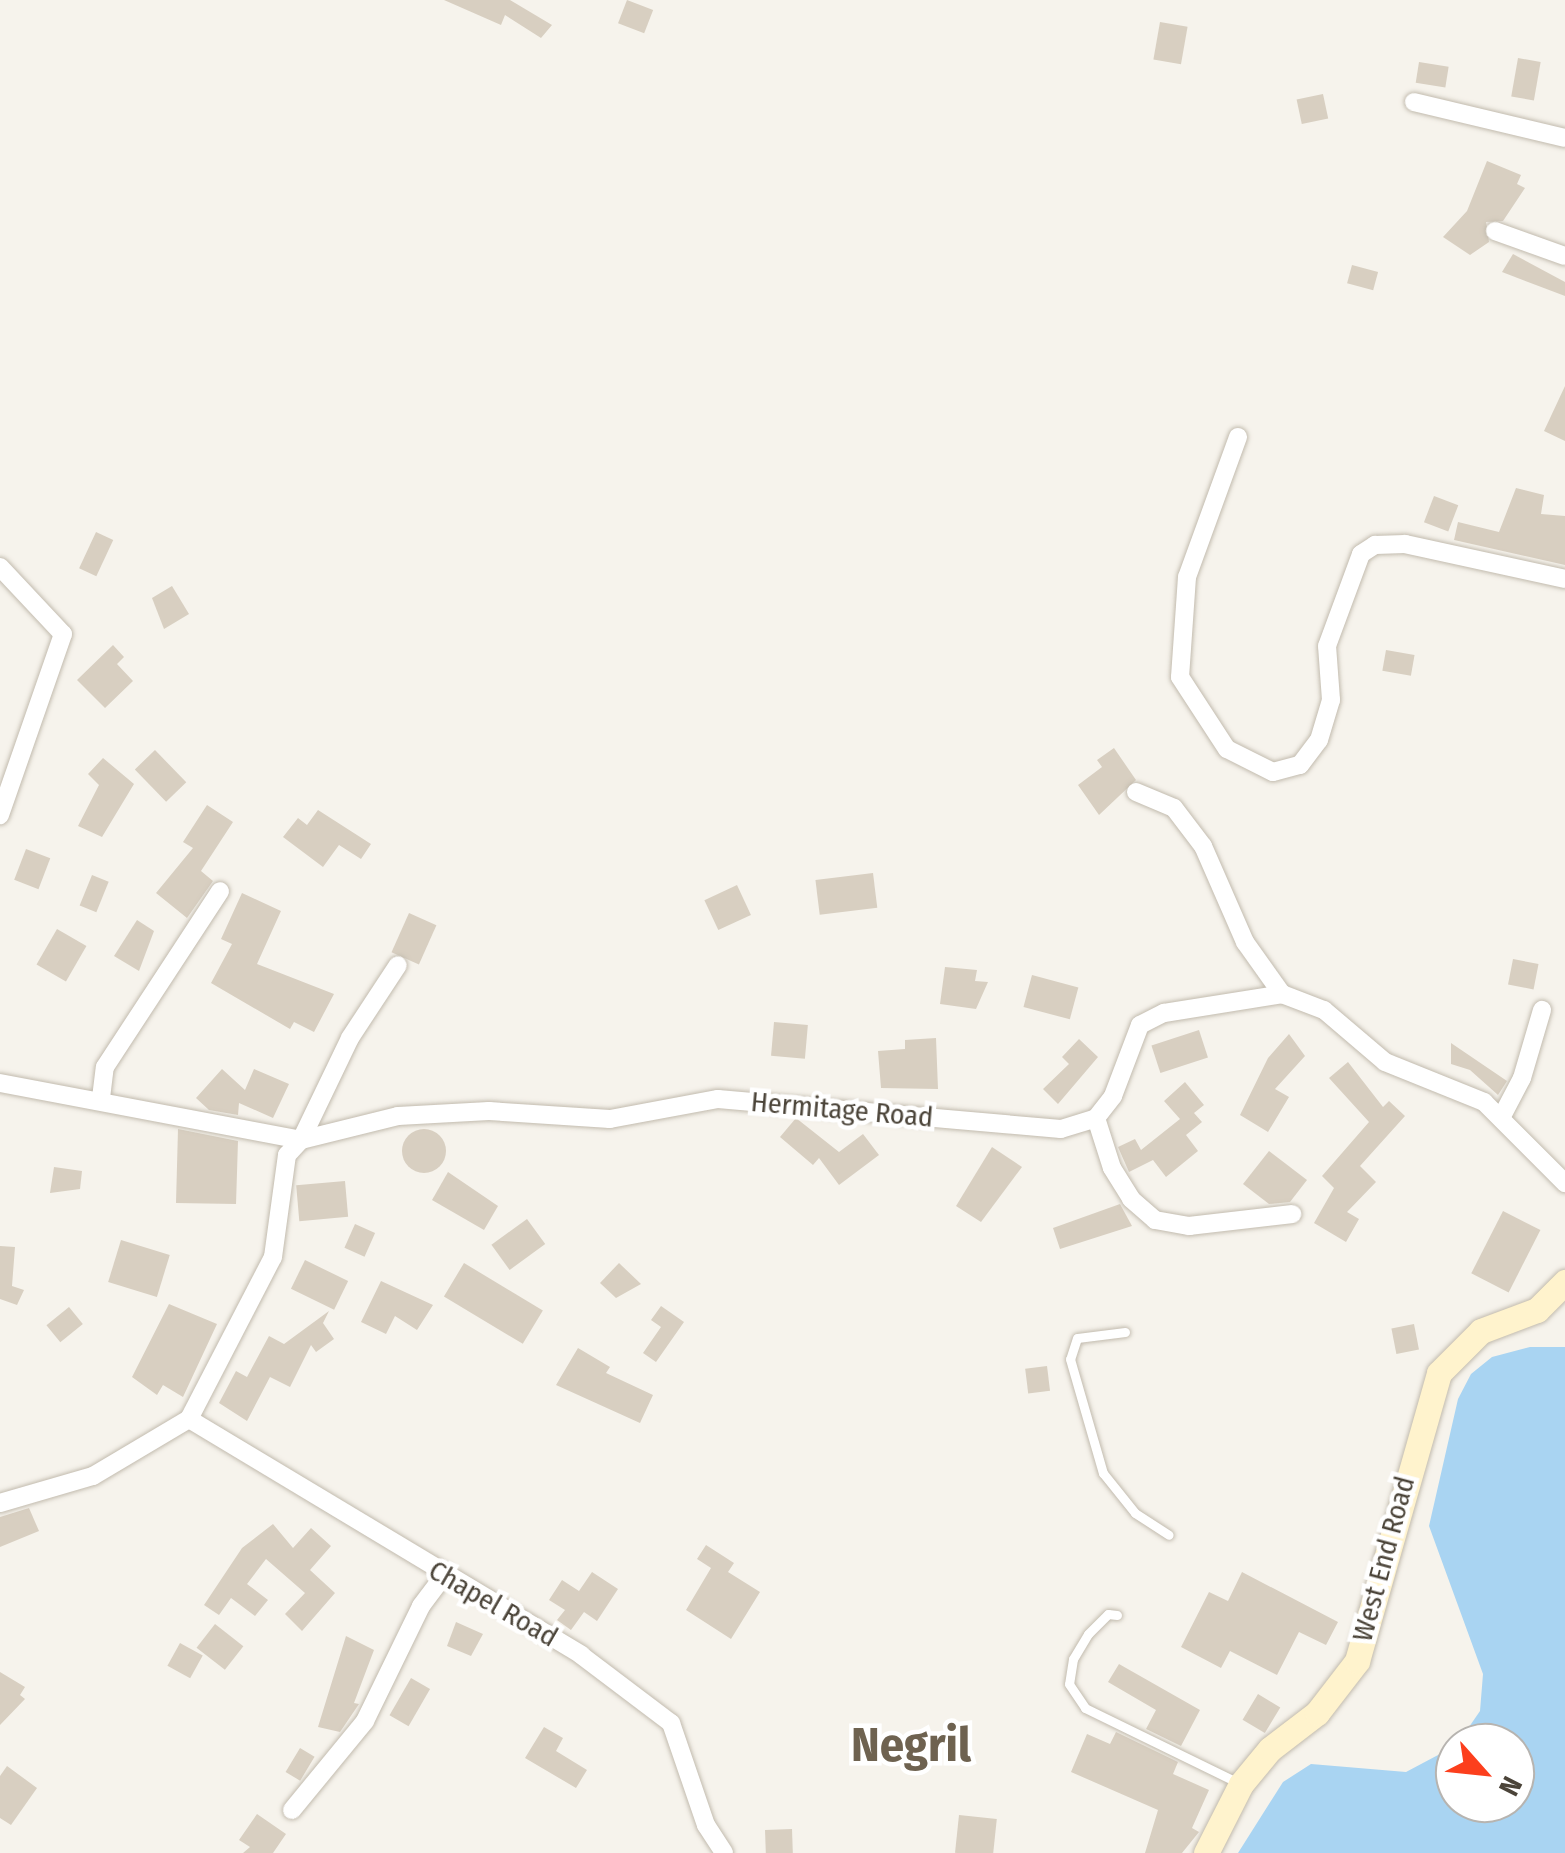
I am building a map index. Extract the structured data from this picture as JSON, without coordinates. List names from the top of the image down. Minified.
{"streets":{"main road":["West End Road"],"street":["Hermitage Road","Chapel Road"]},"districts":["Negril"],"north":"bottom right"}
